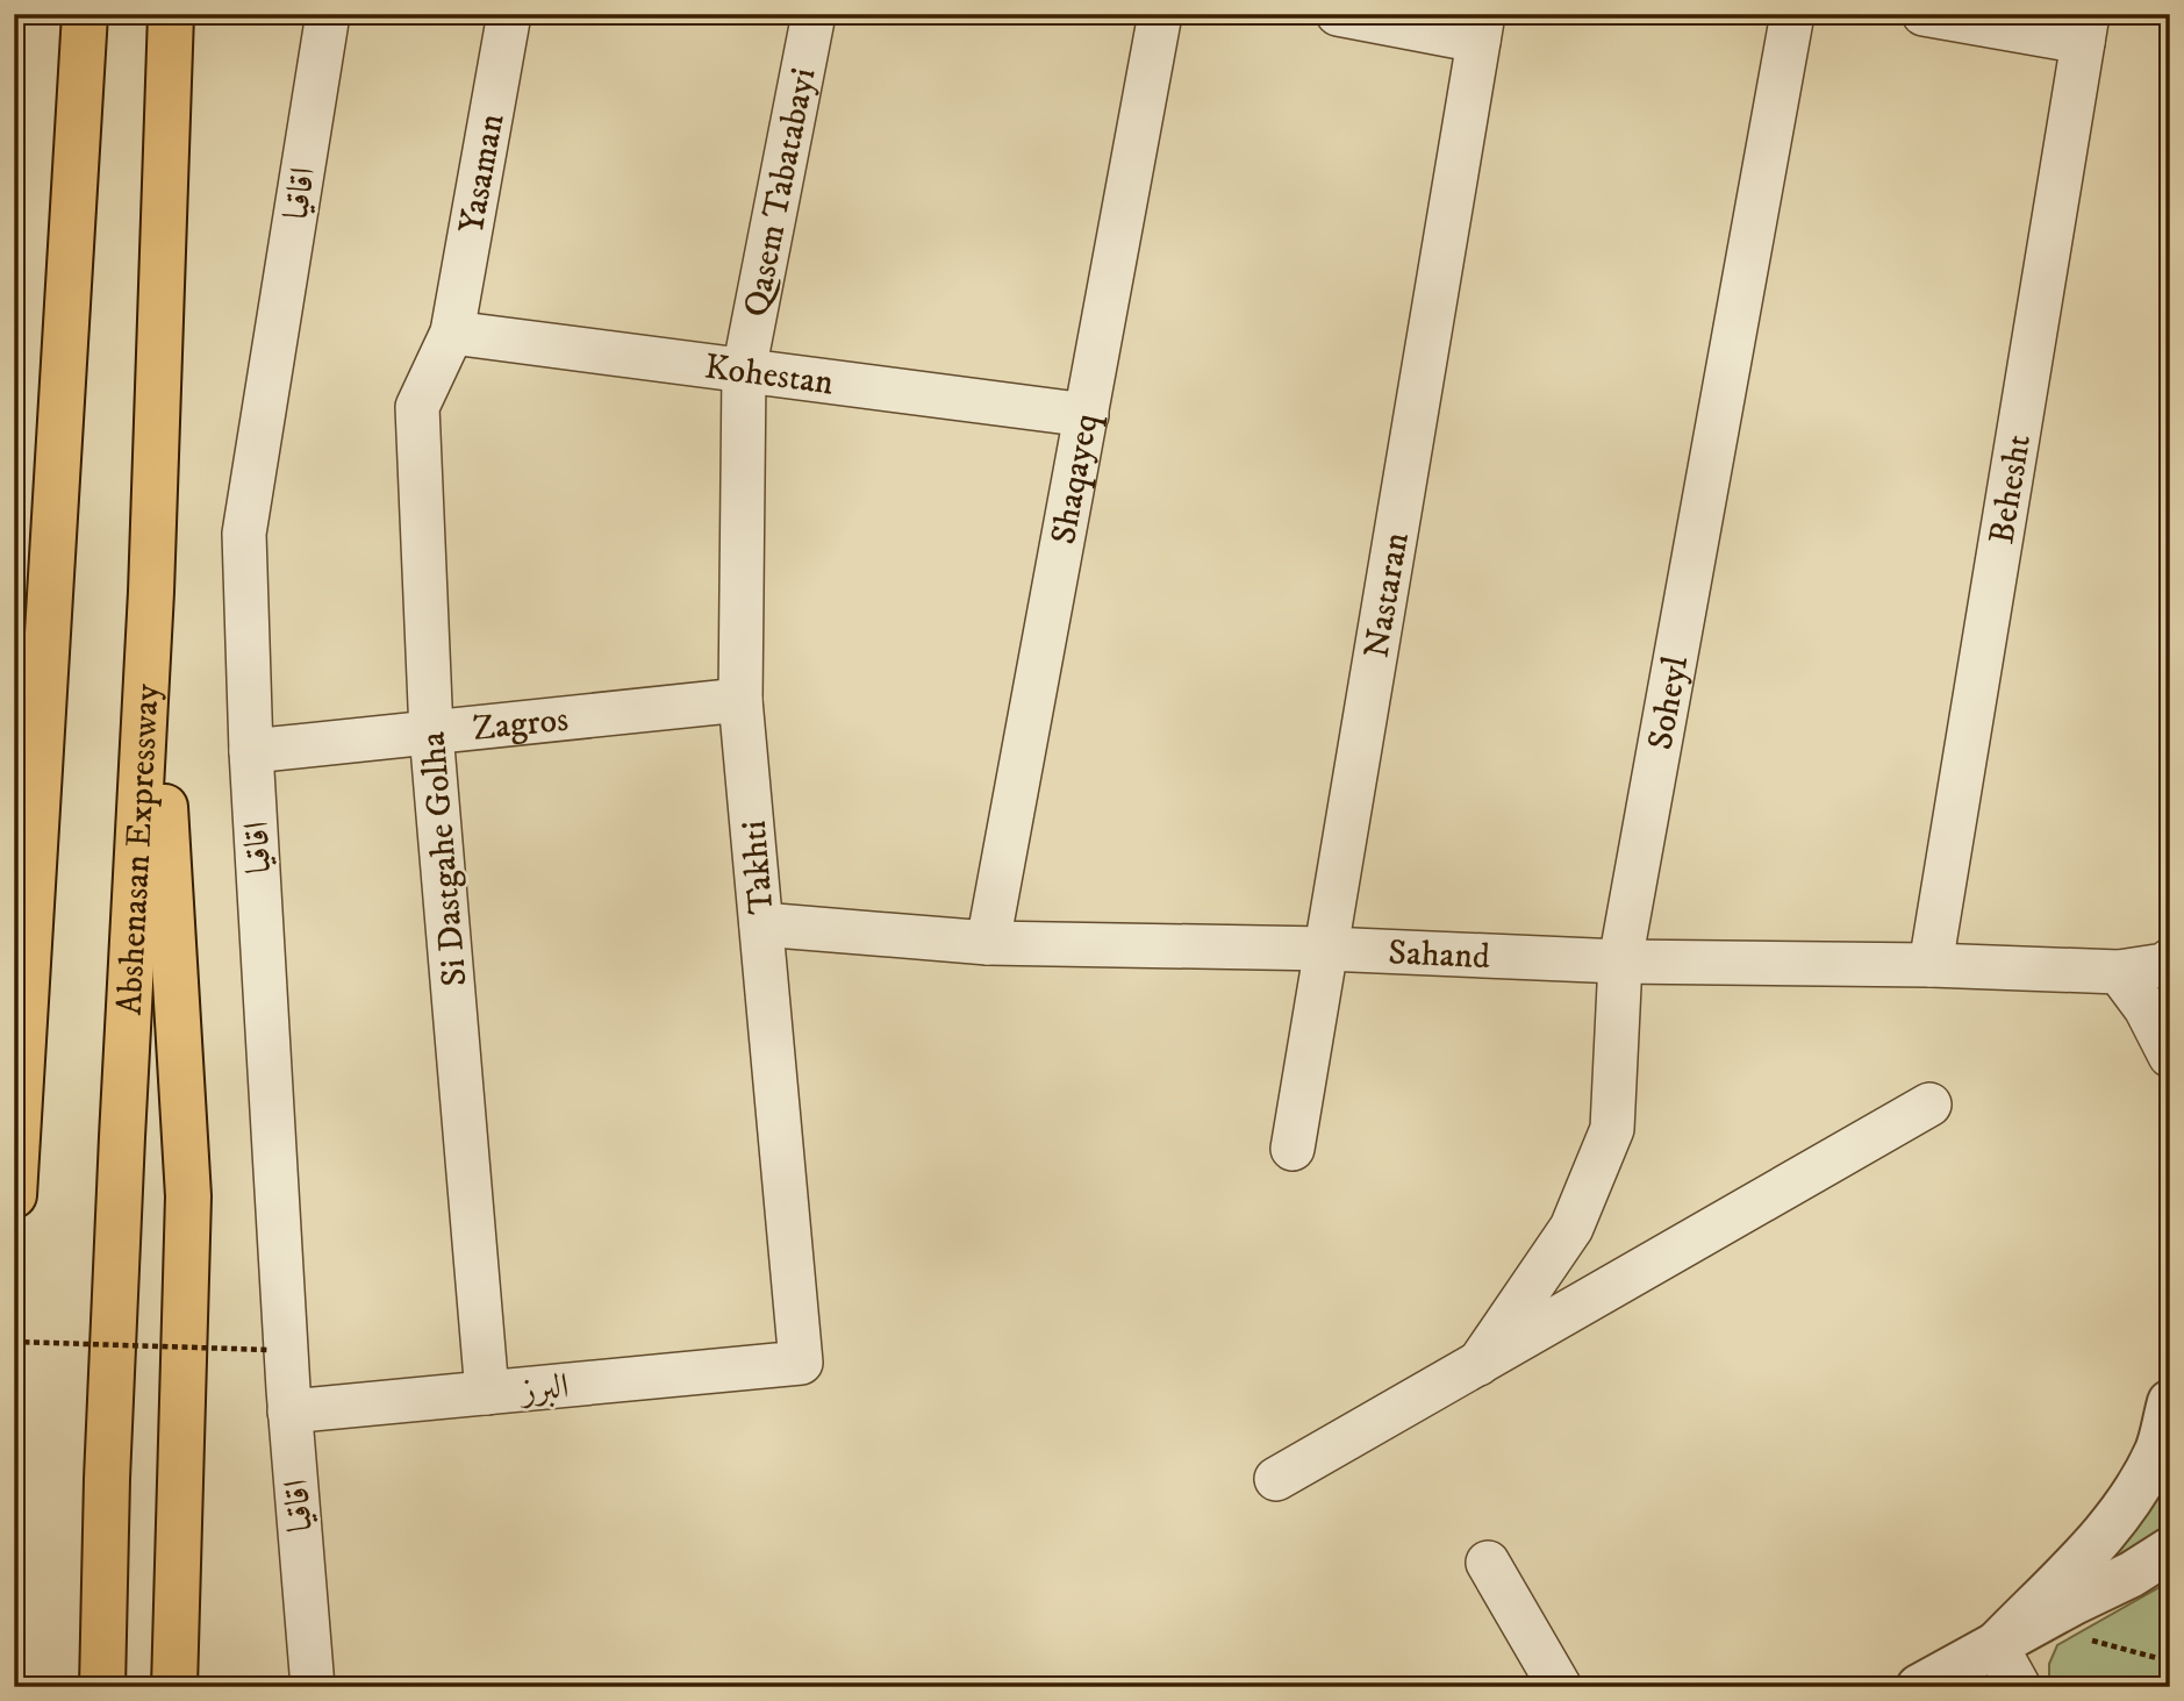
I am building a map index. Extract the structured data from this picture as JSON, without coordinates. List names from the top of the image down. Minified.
{"streets":{"highway":["Abshenasan Expressway"],"street":["Yasaman","اقاقیا","Qasem Tabatabayi","Kohestan","Shaqayeq","Behesht","Nastaran","Soheyl","Zagros","Si Dastgahe Golha","Takhti","Sahand","البرز"]},"crossings":[["Yasaman","Kohestan"],["Yasaman","Si Dastgahe Golha"],["اقاقیا","Zagros"],["اقاقیا","البرز"],["Qasem Tabatabayi","Kohestan"],["Qasem Tabatabayi","Takhti"],["Kohestan","Shaqayeq"],["Kohestan","Si Dastgahe Golha"],["Kohestan","Takhti"],["Shaqayeq","Sahand"],["Behesht","Sahand"],["Nastaran","Sahand"],["Soheyl","Sahand"],["Zagros","Si Dastgahe Golha"],["Zagros","Takhti"],["Si Dastgahe Golha","البرز"],["Takhti","Sahand"],["Takhti","البرز"]]}
